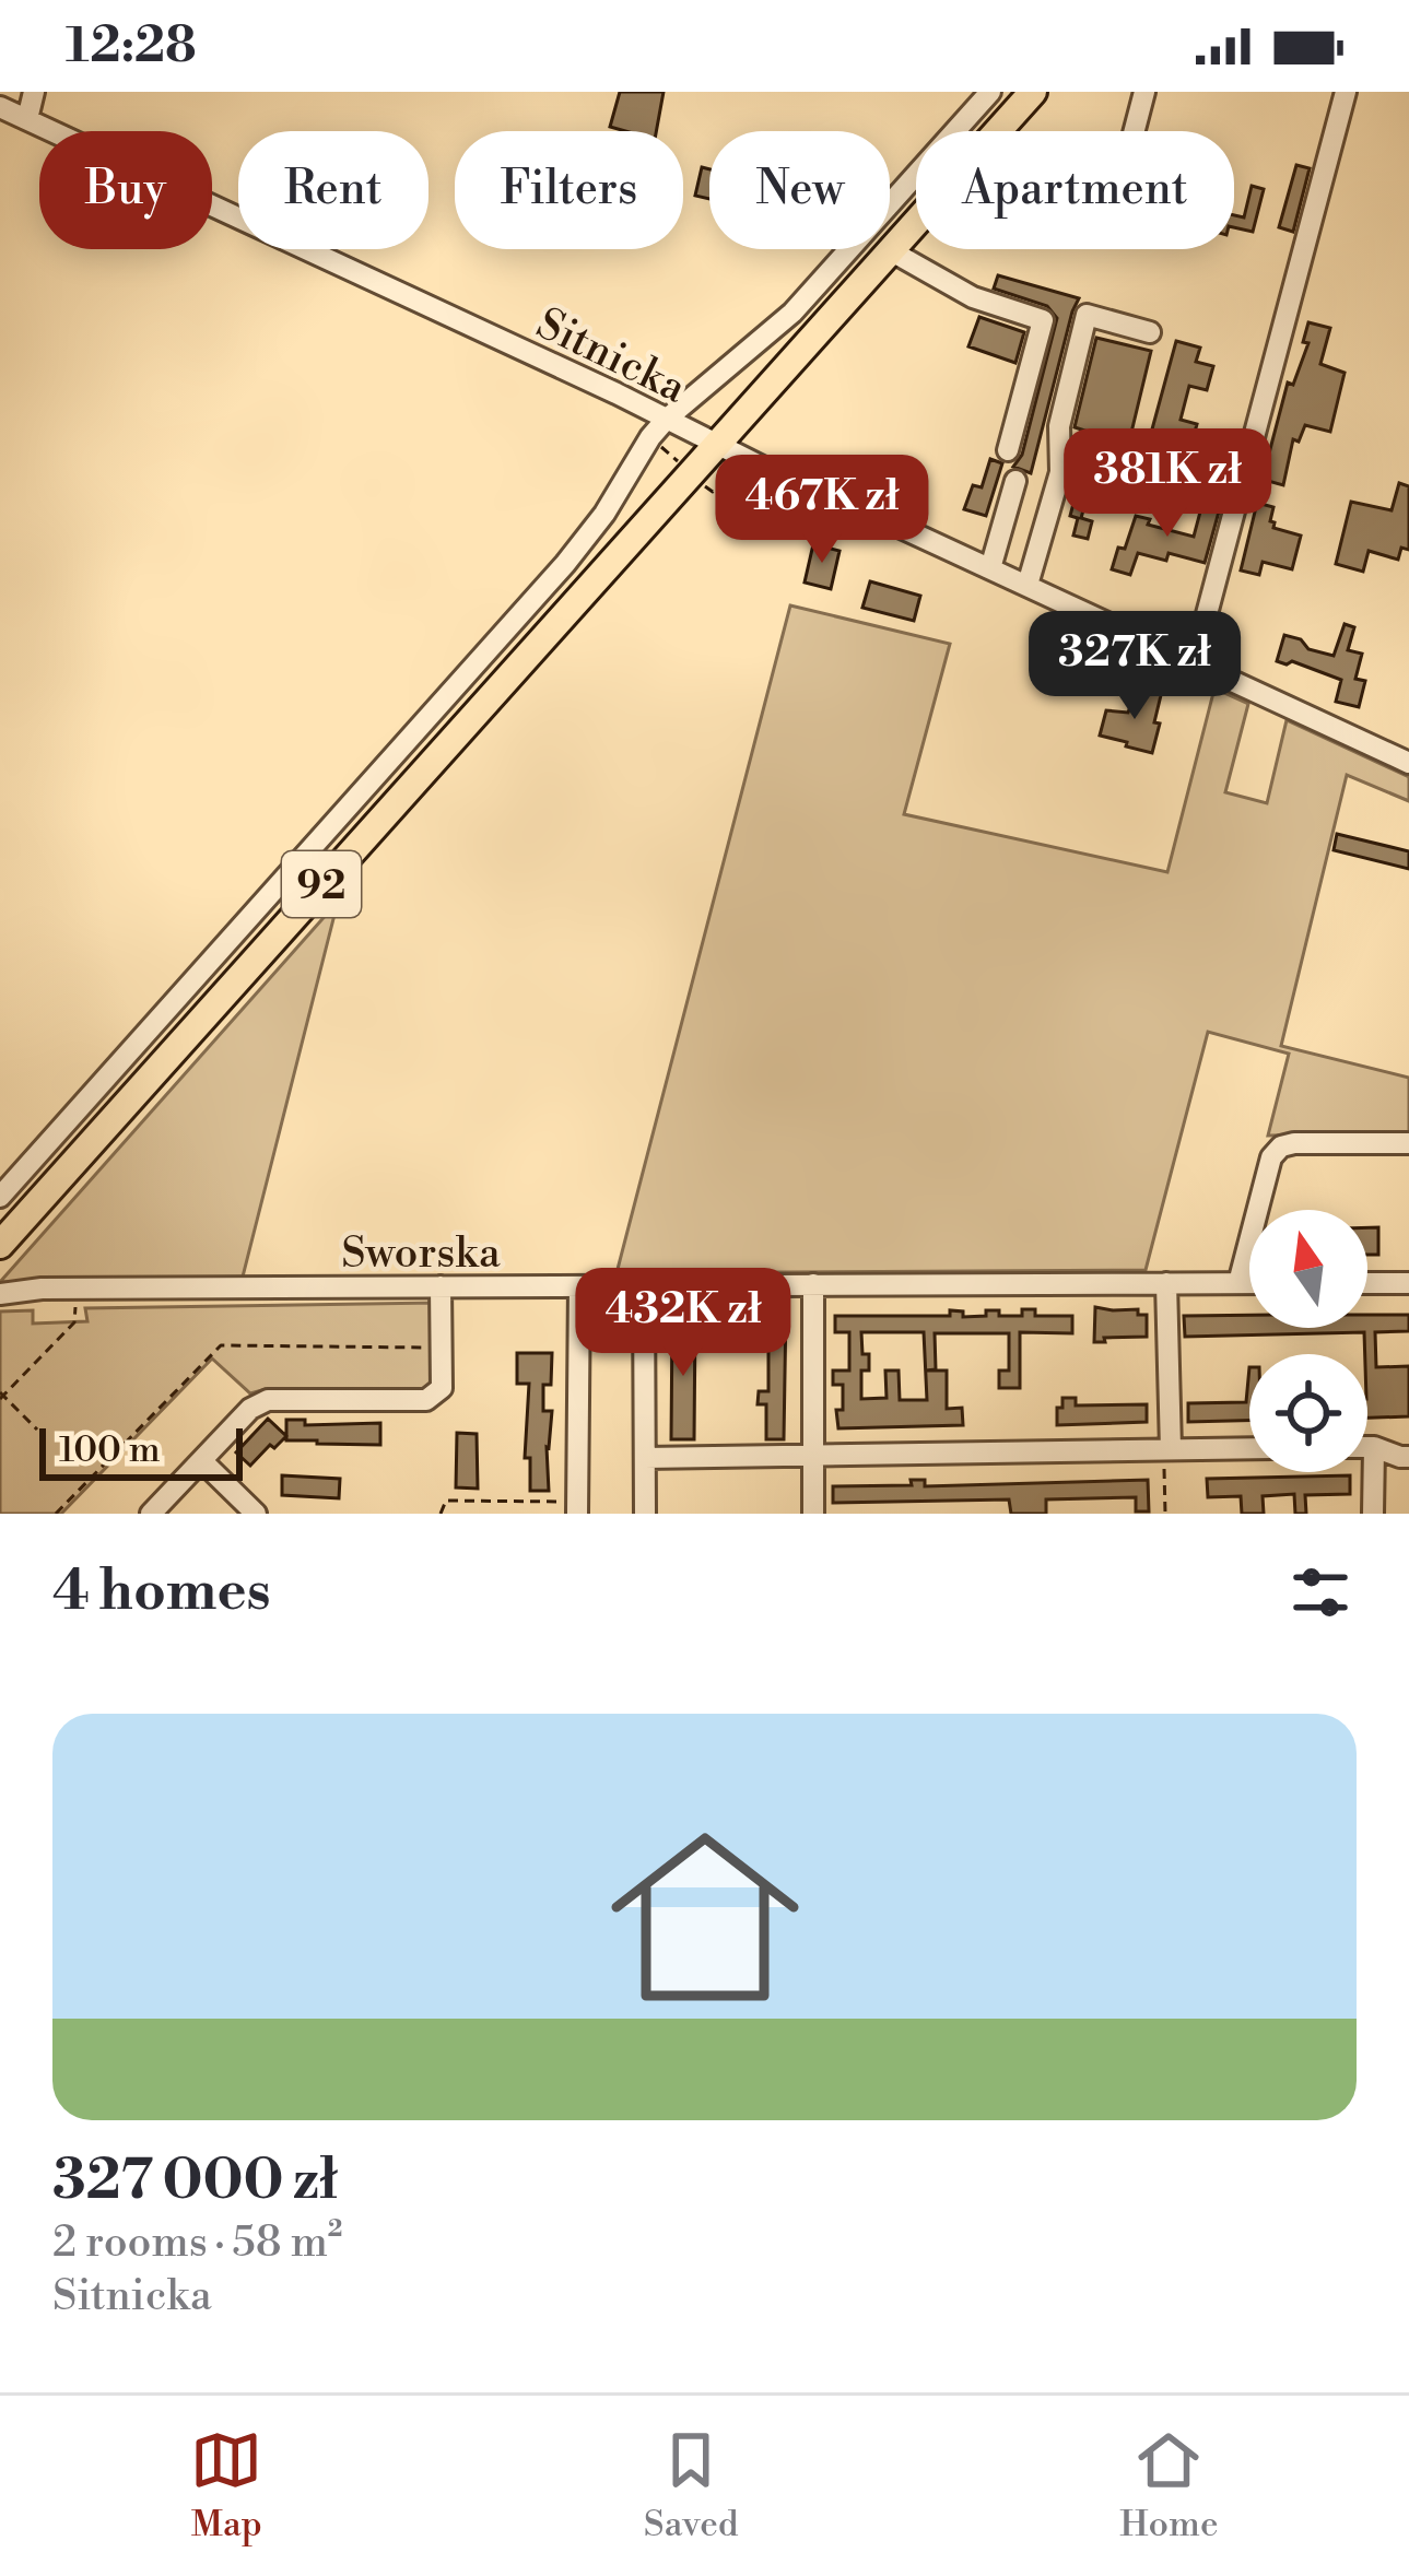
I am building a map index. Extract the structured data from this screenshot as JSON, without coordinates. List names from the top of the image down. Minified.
{"streets":{"main road":["92"],"street":["Sitnicka","Sworska"]},"crossings":[["Sitnicka","92"]],"scale_bar":"100 m","north":"top","page":{"status":"12:28","chip":["Buy","Rent","Filters","New","Apartment"],"price":["381K zł","467K zł","327K zł","432K zł"],"scale":"100 m","heading":"4 homes","list":[{"name":"327 000 zł","note":"2 rooms · 58 m² · Sitnicka"}],"tabs":["Map","Saved","Home"]}}
